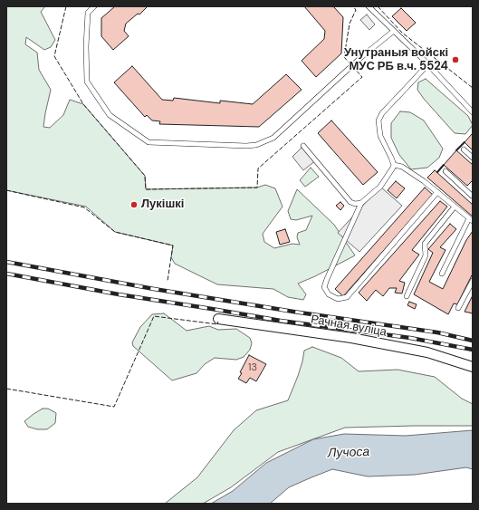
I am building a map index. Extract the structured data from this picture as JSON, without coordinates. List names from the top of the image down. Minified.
{"streets":{"street":["Рачная вуліца"]},"water":["Лучоса"],"places":["Унутраныя войскі МУС РБ в.ч. 5524","Лукішкі"],"house_numbers":["13"]}
